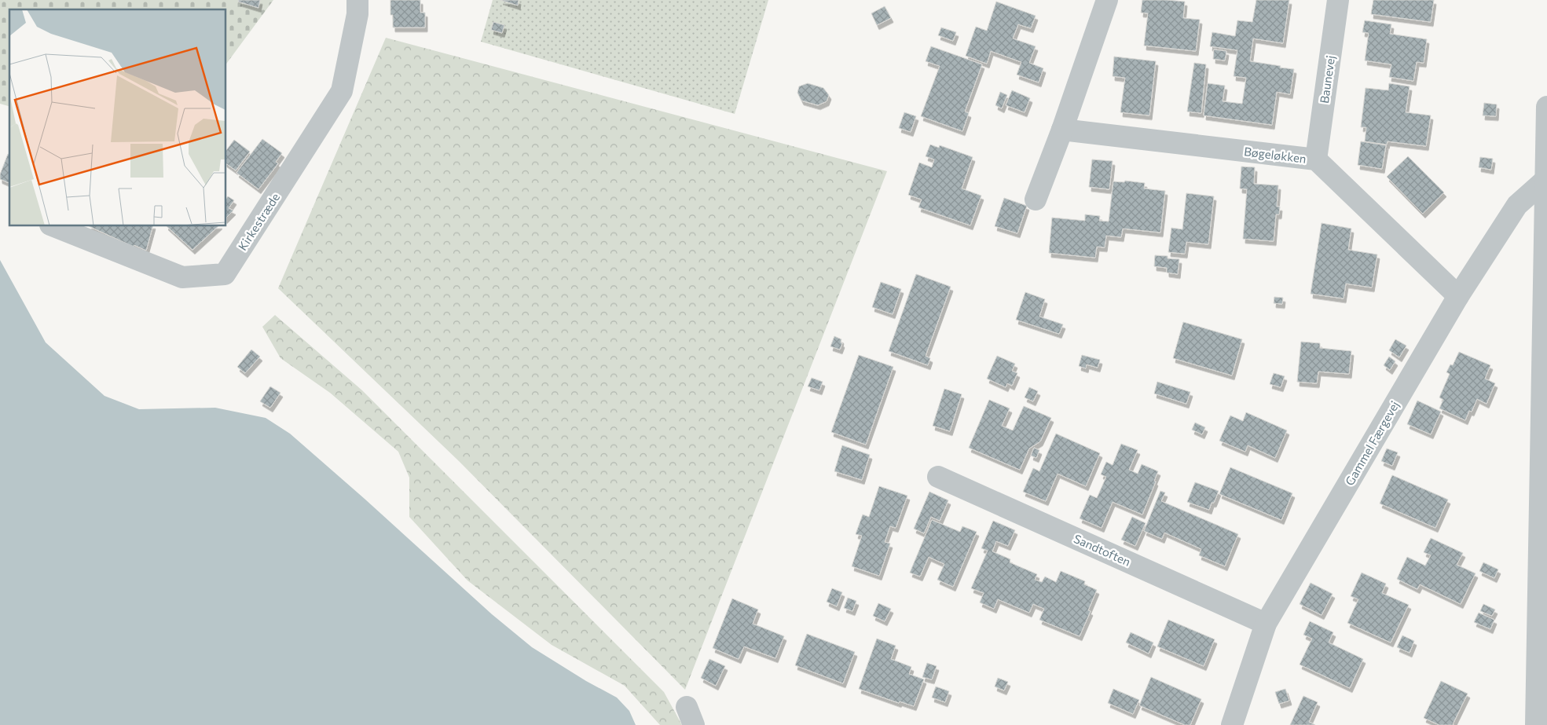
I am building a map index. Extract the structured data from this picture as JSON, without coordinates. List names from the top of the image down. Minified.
{"streets":{"street":["Baunevej","Bøgeløkken","Kirkestræde","Gammel Færgevej","Sandtoften"]},"crossings":[["Baunevej","Bøgeløkken"],["Bøgeløkken","Gammel Færgevej"],["Gammel Færgevej","Sandtoften"]]}
